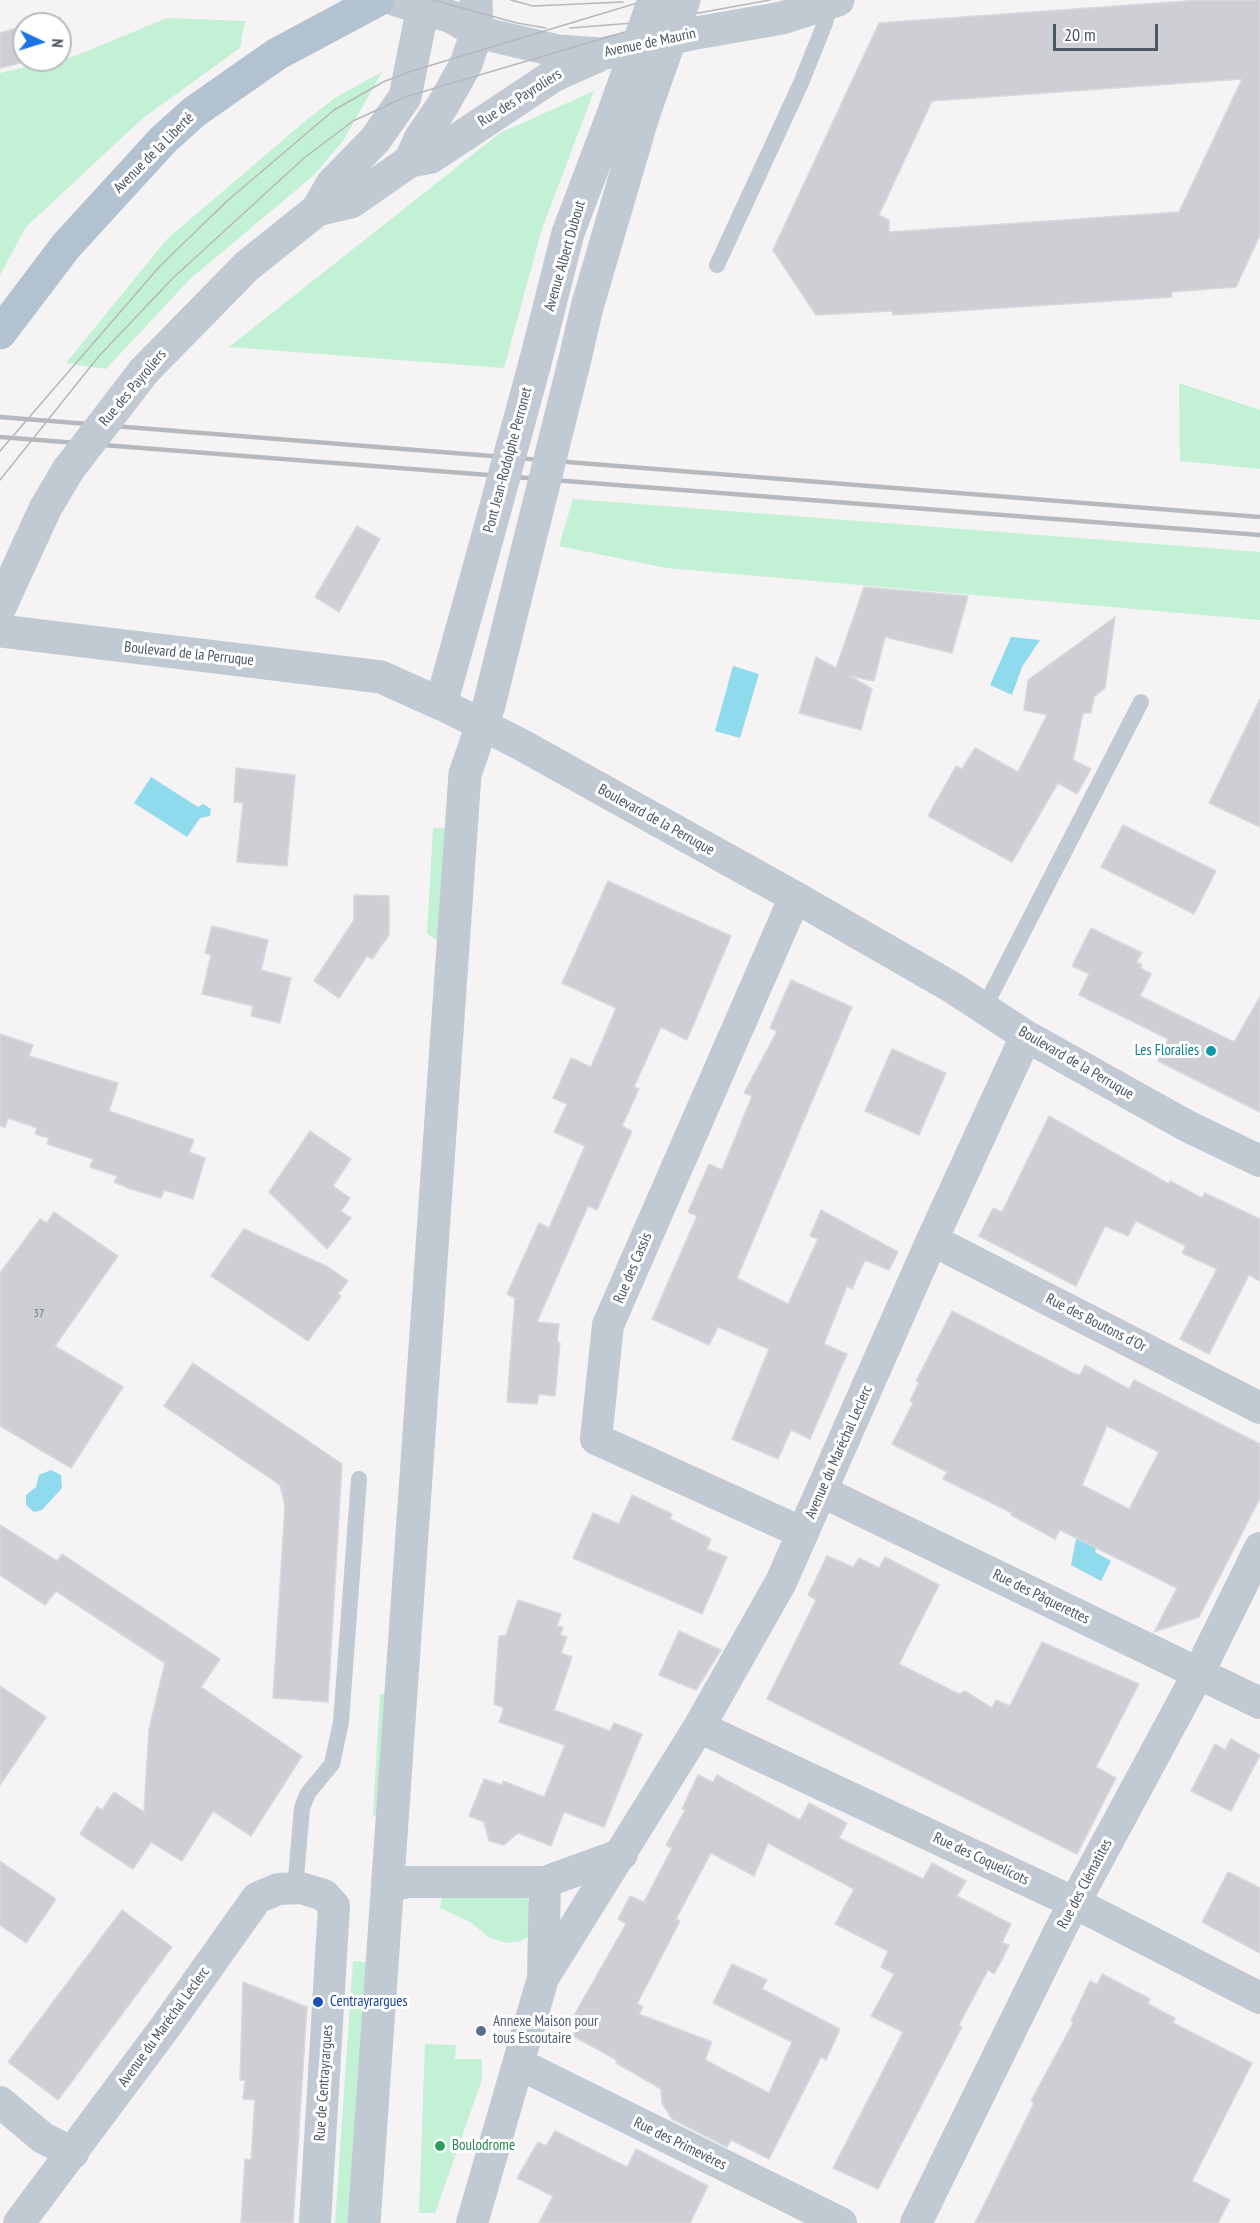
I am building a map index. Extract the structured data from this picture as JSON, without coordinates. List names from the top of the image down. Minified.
{"streets":{"main road":["Avenue de la Liberté"],"street":["Avenue de Maurin","Rue des Payroliers","Avenue Albert Dubout","Pont Jean-Rodolphe Perronet","Boulevard de la Perruque","Rue des Cassis","Rue des Boutons d'Or","Avenue du Maréchal Leclerc","Rue des Pâquerettes","Rue des Coquelicots","Rue des Clématites","Rue de Centrayrargues","Rue des Primevères"]},"crossings":[["Avenue de Maurin","Rue des Payroliers"],["Avenue Albert Dubout","Pont Jean-Rodolphe Perronet"],["Pont Jean-Rodolphe Perronet","Boulevard de la Perruque"],["Boulevard de la Perruque","Rue des Cassis"],["Boulevard de la Perruque","Avenue du Maréchal Leclerc"],["Rue des Cassis","Avenue du Maréchal Leclerc"],["Rue des Boutons d'Or","Avenue du Maréchal Leclerc"],["Avenue du Maréchal Leclerc","Rue des Pâquerettes"],["Avenue du Maréchal Leclerc","Rue des Coquelicots"],["Avenue du Maréchal Leclerc","Rue de Centrayrargues"],["Avenue du Maréchal Leclerc","Rue des Primevères"],["Rue des Pâquerettes","Rue des Clématites"],["Rue des Coquelicots","Rue des Clématites"]],"places":["Les Floralies","Centrayrargues","Annexe Maison pour tous Escoutaire","Boulodrome"],"house_numbers":["37"],"scale_bar":"20 m","north":"right"}
